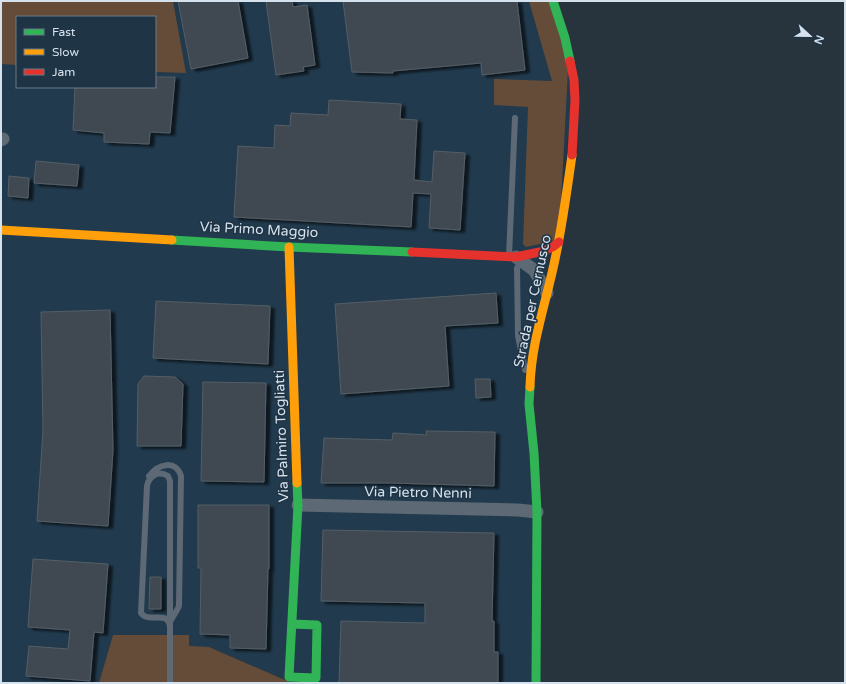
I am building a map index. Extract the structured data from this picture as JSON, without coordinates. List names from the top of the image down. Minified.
{"streets":{"street":["Via Primo Maggio","Strada per Cernusco","Via Palmiro Togliatti","Via Pietro Nenni"]},"crossings":[["Via Primo Maggio","Strada per Cernusco"],["Via Primo Maggio","Via Palmiro Togliatti"],["Strada per Cernusco","Via Pietro Nenni"],["Via Palmiro Togliatti","Via Pietro Nenni"]],"legend":["Fast","Slow","Jam"],"north":"right"}
